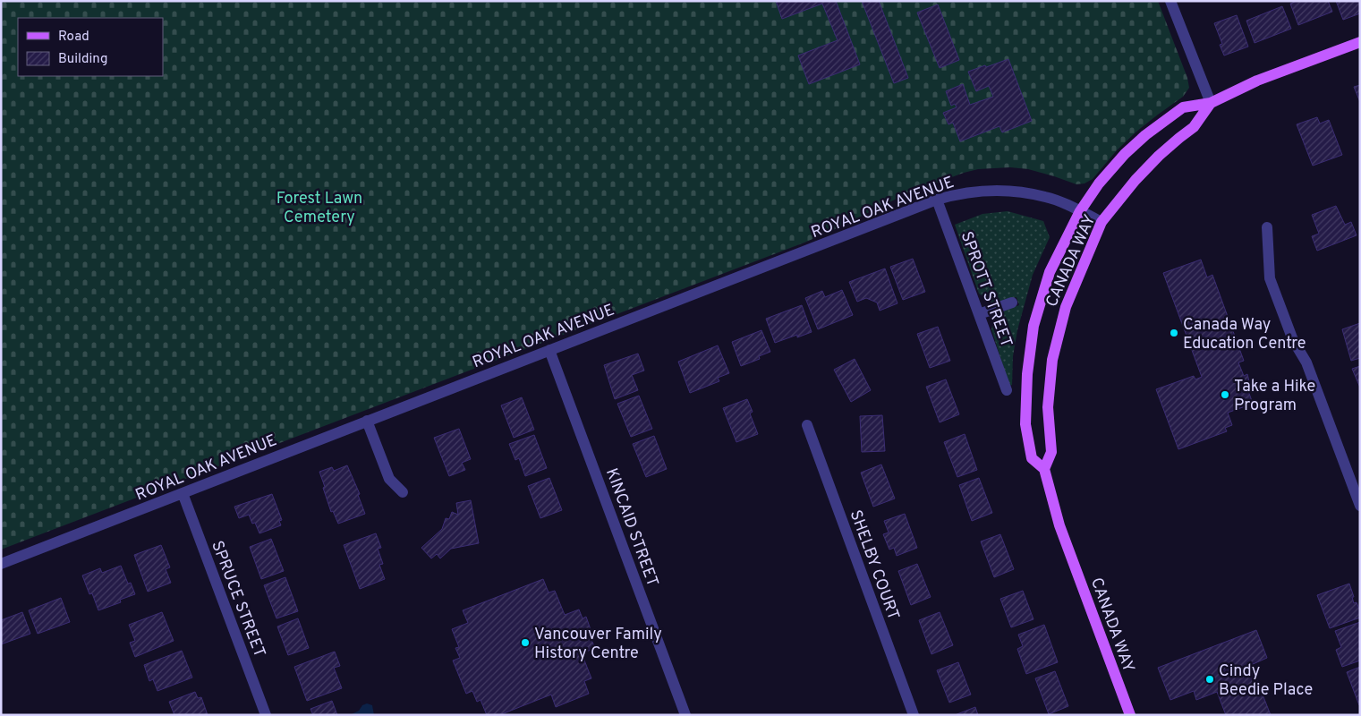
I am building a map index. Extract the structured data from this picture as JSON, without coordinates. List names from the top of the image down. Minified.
{"streets":{"main road":["CANADA WAY"],"street":["ROYAL OAK AVENUE","SPROTT STREET","KINCAID STREET","SHELBY COURT","SPRUCE STREET"]},"crossings":[["ROYAL OAK AVENUE","CANADA WAY"],["ROYAL OAK AVENUE","SPROTT STREET"],["ROYAL OAK AVENUE","KINCAID STREET"],["ROYAL OAK AVENUE","SPRUCE STREET"]],"parks":["Forest Lawn Cemetery"],"places":["Canada Way Education Centre","Take a Hike Program","Vancouver Family History Centre","Cindy Beedie Place"],"legend":["Road","Building"]}
